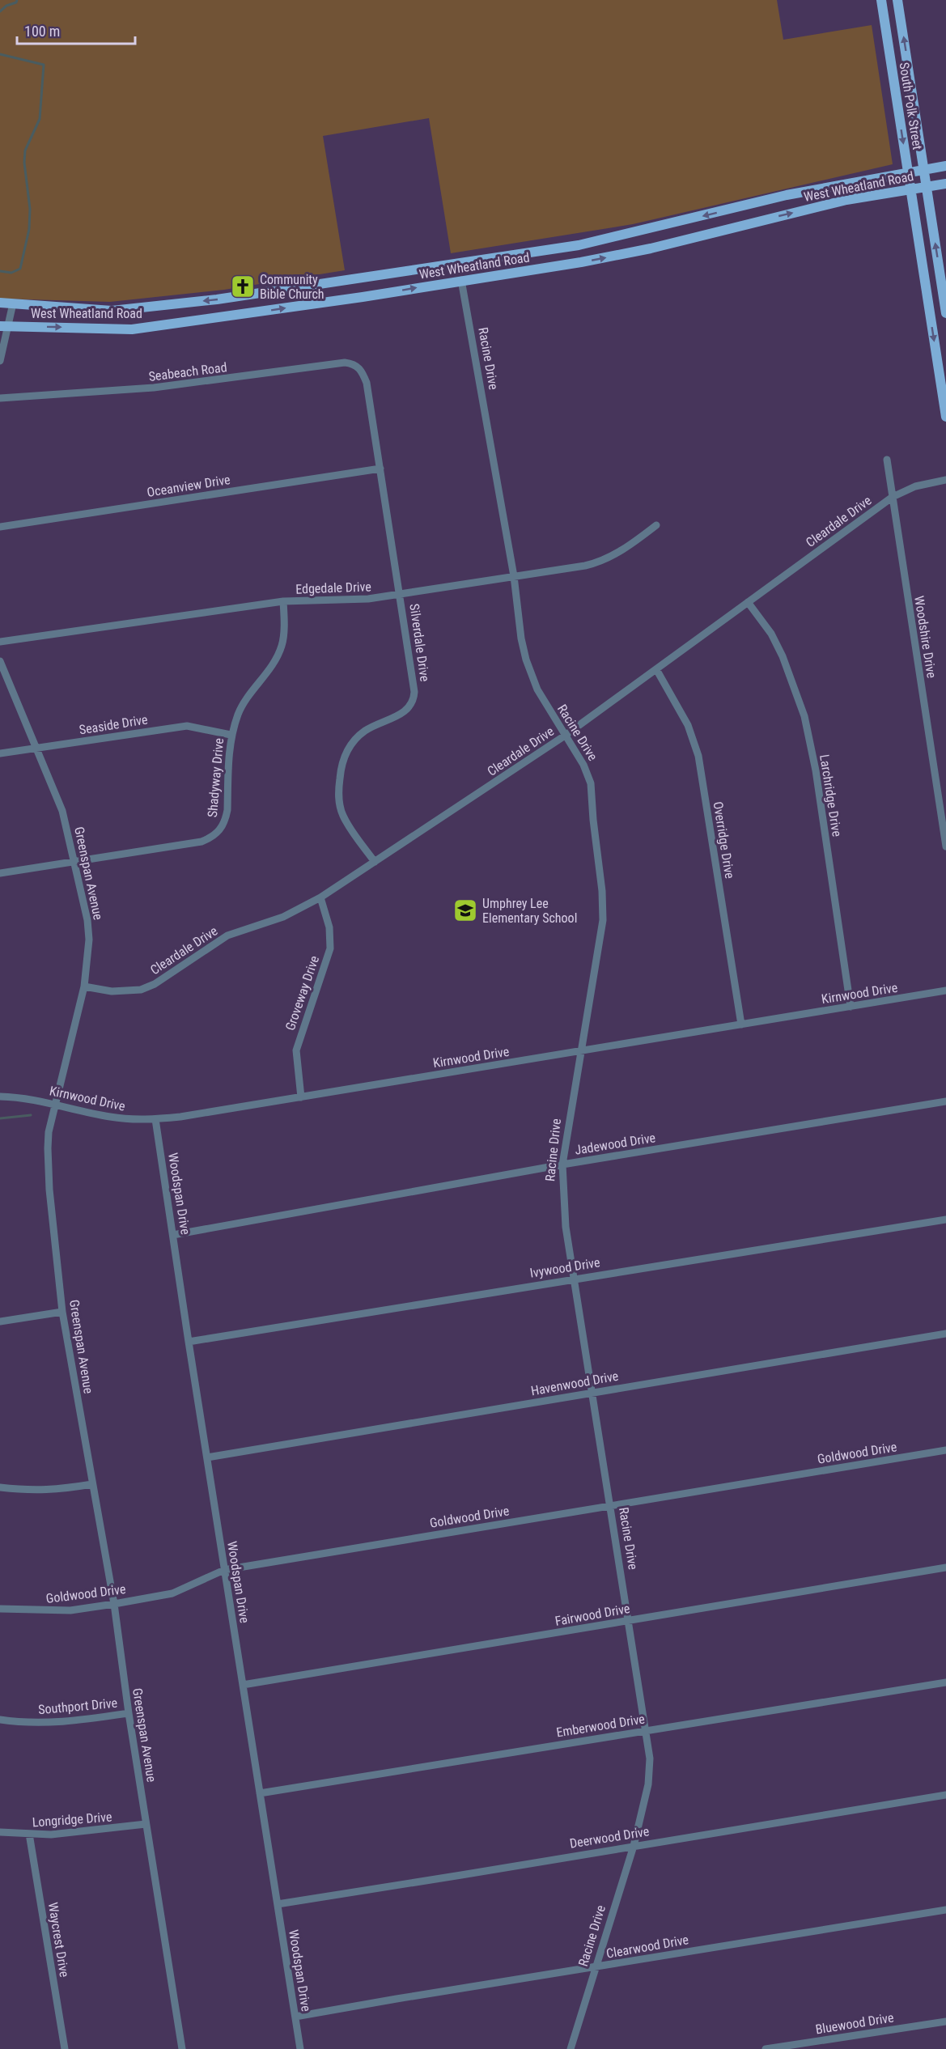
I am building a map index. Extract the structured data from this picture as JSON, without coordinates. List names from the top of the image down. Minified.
{"streets":{"main road":["South Polk Street","West Wheatland Road","Racine Drive"],"street":["Seabeach Road","Oceanview Drive","Cleardale Drive","Edgedale Drive","Woodshire Drive","Silverdale Drive","Seaside Drive","Shadyway Drive","Larchridge Drive","Overridge Drive","Greenspan Avenue","Groveway Drive","Kirnwood Drive","Jadewood Drive","Woodspan Drive","Ivywood Drive","Havenwood Drive","Goldwood Drive","Fairwood Drive","Southport Drive","Emberwood Drive","Longridge Drive","Deerwood Drive","Waycrest Drive","Clearwood Drive","Bluewood Drive"]},"crossings":[["South Polk Street","West Wheatland Road"],["West Wheatland Road","Racine Drive"],["Racine Drive","Cleardale Drive"],["Racine Drive","Edgedale Drive"],["Racine Drive","Kirnwood Drive"],["Racine Drive","Jadewood Drive"],["Racine Drive","Ivywood Drive"],["Racine Drive","Havenwood Drive"],["Racine Drive","Goldwood Drive"],["Racine Drive","Fairwood Drive"],["Racine Drive","Emberwood Drive"],["Racine Drive","Deerwood Drive"],["Racine Drive","Clearwood Drive"],["Seabeach Road","Silverdale Drive"],["Oceanview Drive","Silverdale Drive"],["Cleardale Drive","Woodshire Drive"],["Cleardale Drive","Silverdale Drive"],["Cleardale Drive","Larchridge Drive"],["Cleardale Drive","Overridge Drive"],["Cleardale Drive","Greenspan Avenue"],["Cleardale Drive","Groveway Drive"],["Edgedale Drive","Silverdale Drive"],["Edgedale Drive","Shadyway Drive"],["Seaside Drive","Shadyway Drive"],["Seaside Drive","Greenspan Avenue"],["Shadyway Drive","Greenspan Avenue"],["Larchridge Drive","Kirnwood Drive"],["Overridge Drive","Kirnwood Drive"],["Greenspan Avenue","Kirnwood Drive"],["Greenspan Avenue","Goldwood Drive"],["Greenspan Avenue","Southport Drive"],["Greenspan Avenue","Longridge Drive"],["Groveway Drive","Kirnwood Drive"],["Kirnwood Drive","Woodspan Drive"],["Jadewood Drive","Woodspan Drive"],["Woodspan Drive","Ivywood Drive"],["Woodspan Drive","Havenwood Drive"],["Woodspan Drive","Goldwood Drive"],["Woodspan Drive","Fairwood Drive"],["Woodspan Drive","Emberwood Drive"],["Woodspan Drive","Deerwood Drive"],["Woodspan Drive","Clearwood Drive"],["Longridge Drive","Waycrest Drive"]],"places":{"church":["Community Bible Church"],"school or university":["Umphrey Lee Elementary School"]},"scale_bar":"100 m"}
